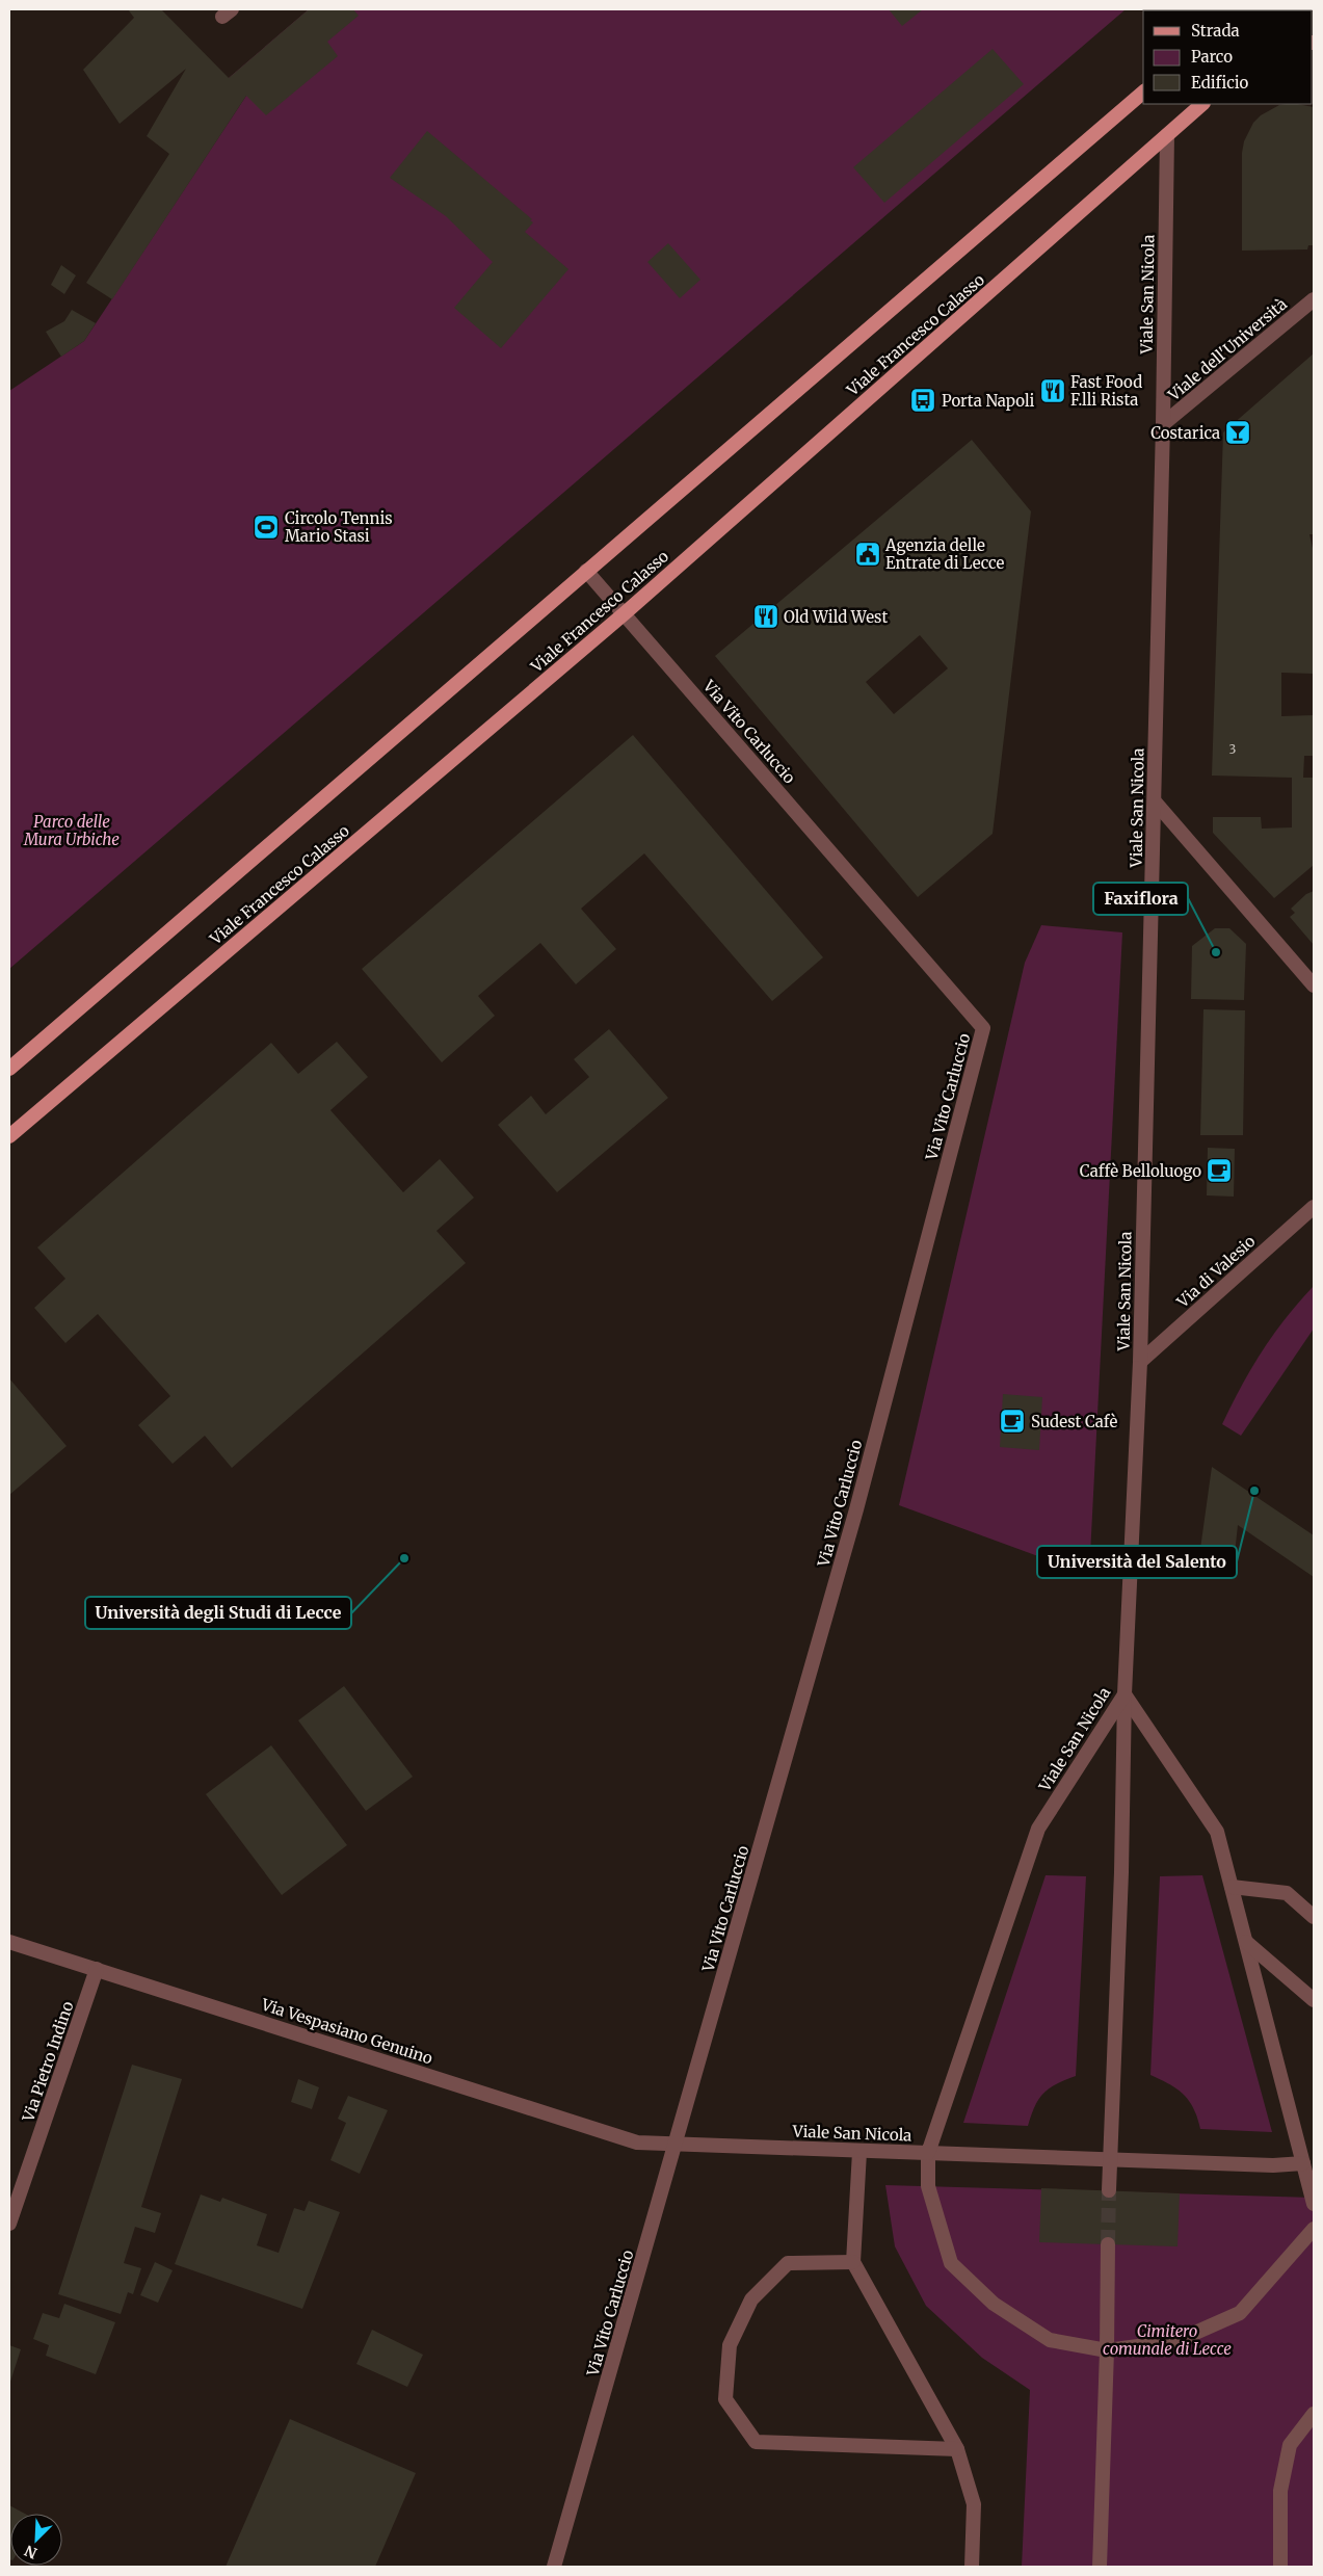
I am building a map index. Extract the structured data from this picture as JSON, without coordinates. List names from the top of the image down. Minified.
{"streets":{"main road":["Viale Francesco Calasso"],"street":["Viale San Nicola","Viale dell'Università","Via Vito Carluccio","Via di Valesio","Via Vespasiano Genuino","Via Pietro Indino"]},"crossings":[["Viale San Nicola","Viale Francesco Calasso"],["Viale San Nicola","Viale dell'Università"],["Viale San Nicola","Via Vito Carluccio"],["Viale San Nicola","Via di Valesio"],["Viale San Nicola","Via Vespasiano Genuino"],["Viale Francesco Calasso","Via Vito Carluccio"],["Via Vito Carluccio","Via Vespasiano Genuino"],["Via Vespasiano Genuino","Via Pietro Indino"]],"parks":["Parco delle Mura Urbiche","Cimitero comunale di Lecce"],"places":{"restaurant":["Fast Food F.lli Rista","Old Wild West"],"bus stop":["Porta Napoli"],"bar":["Costarica"],"sports":["Circolo Tennis Mario Stasi"],"public building":["Agenzia delle Entrate di Lecce"],"other":["Faxiflora","Università del Salento","Università degli Studi di Lecce"],"cafe":["Caffè Belloluogo","Sudest Cafè"]},"house_numbers":["3"],"legend":["Strada","Parco","Edificio"],"north":"bottom left"}
